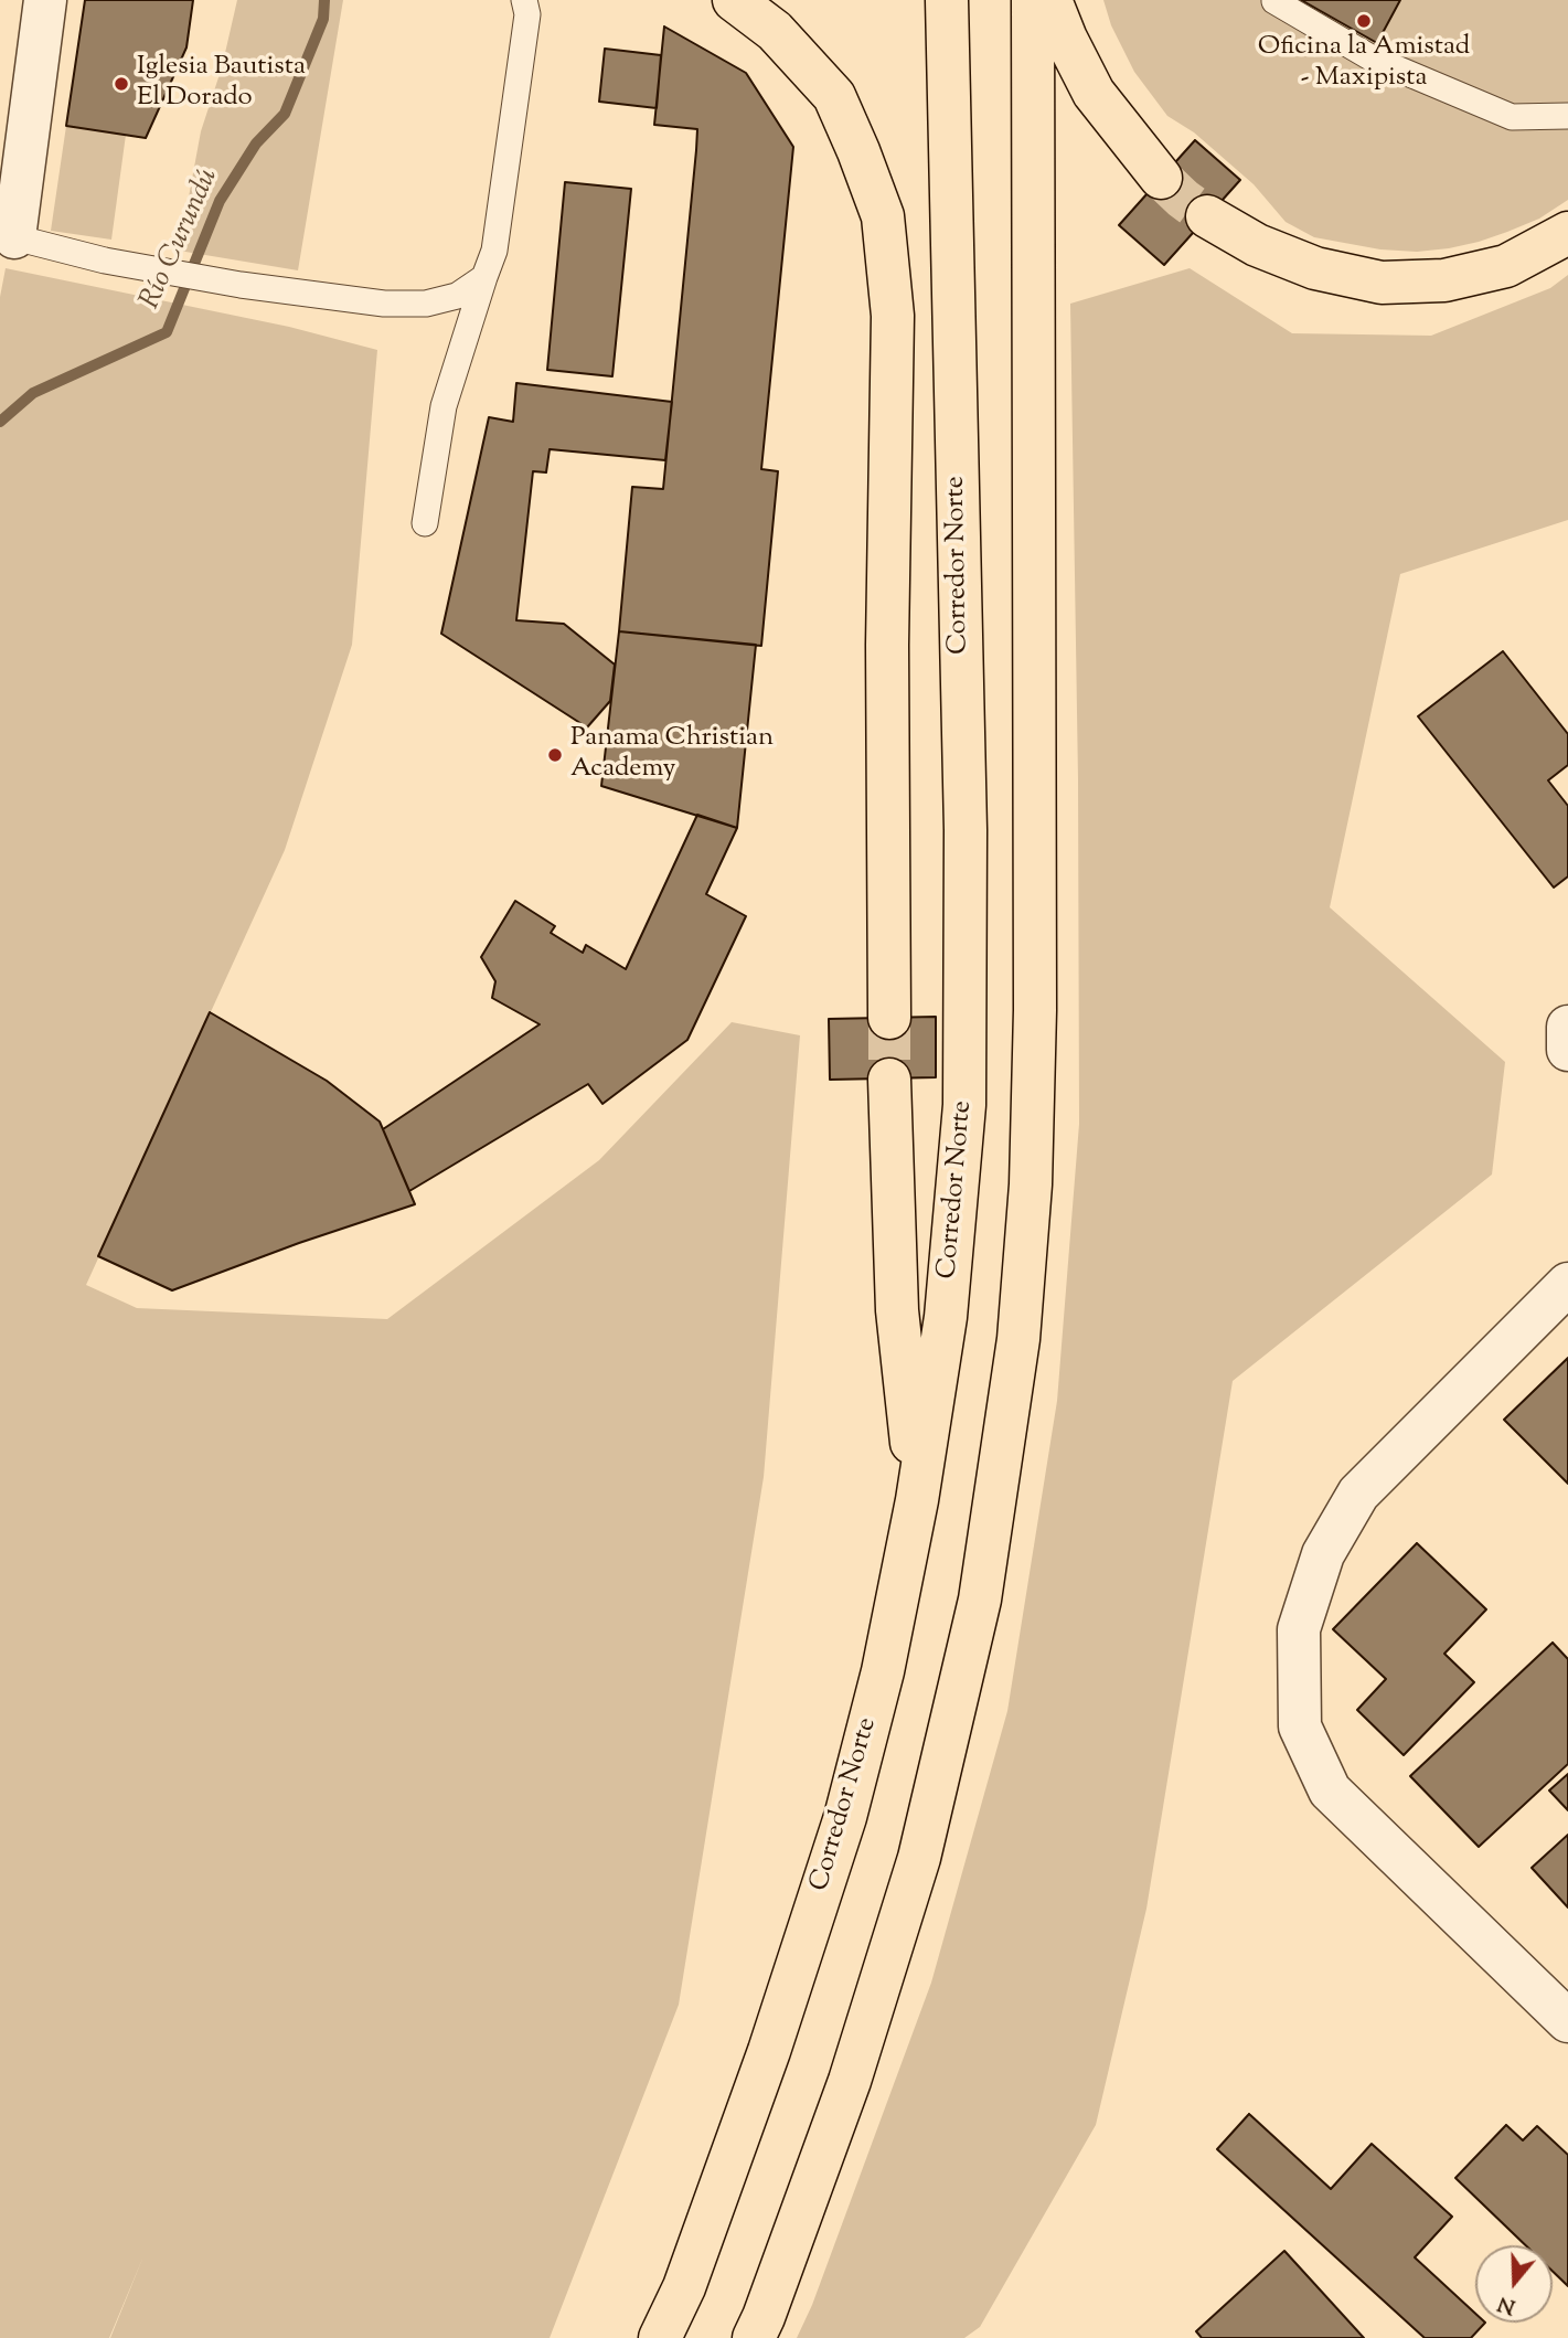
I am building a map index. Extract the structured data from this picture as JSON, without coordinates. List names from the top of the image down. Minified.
{"streets":{"highway":["Corredor Norte"]},"water":["Río Curundú"],"places":["Oficina la Amistad - Maxipista","Iglesia Bautista El Dorado","Panama Christian Academy"],"north":"bottom"}
